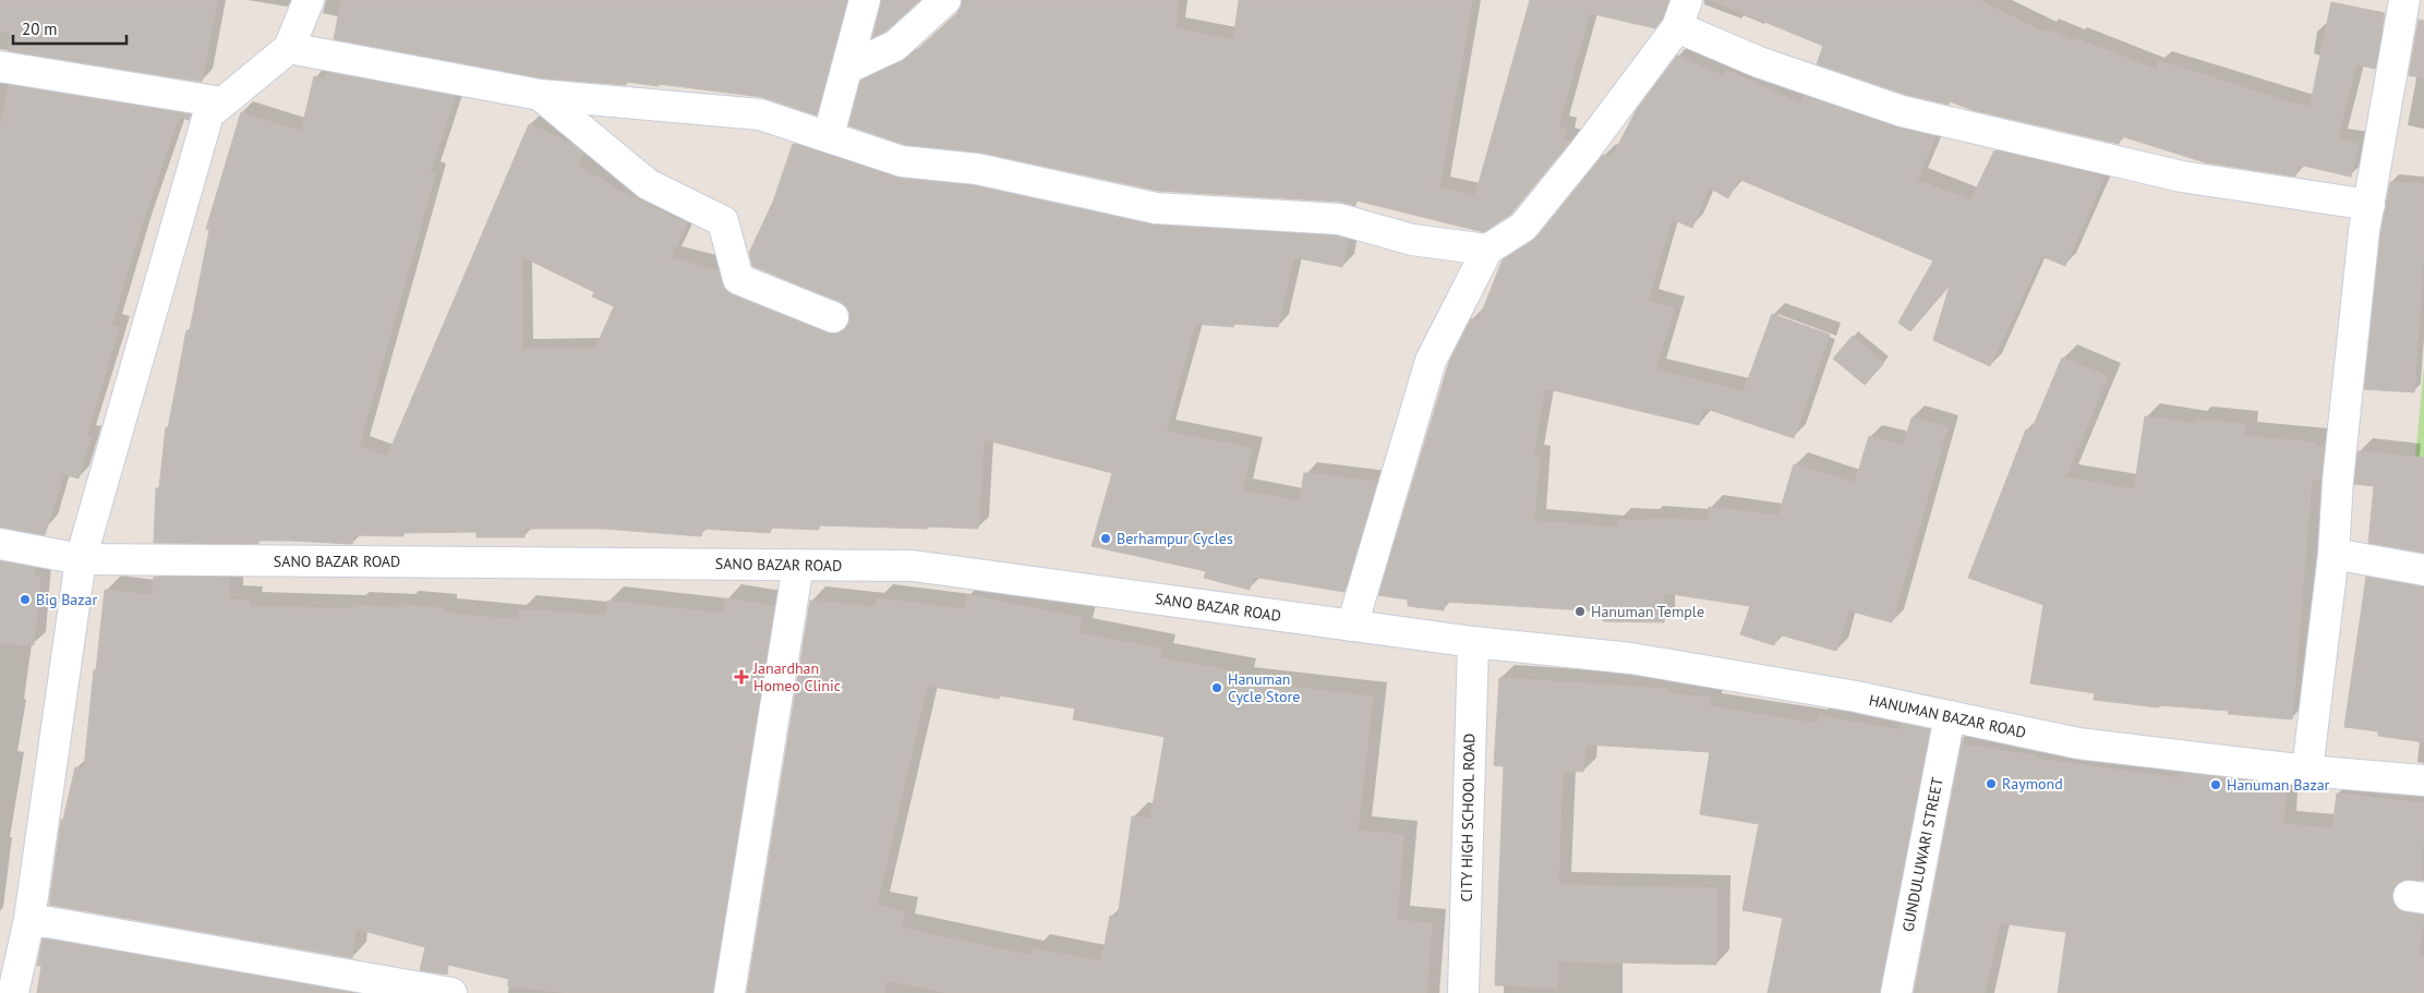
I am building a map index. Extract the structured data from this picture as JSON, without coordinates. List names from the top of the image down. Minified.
{"streets":{"street":["SANO BAZAR ROAD","HANUMAN BAZAR ROAD","CITY HIGH SCHOOL ROAD","GUNDULUWARI STREET"]},"crossings":[["SANO BAZAR ROAD","HANUMAN BAZAR ROAD"],["SANO BAZAR ROAD","CITY HIGH SCHOOL ROAD"],["HANUMAN BAZAR ROAD","CITY HIGH SCHOOL ROAD"],["HANUMAN BAZAR ROAD","GUNDULUWARI STREET"]],"places":{"other":["Berhampur Cycles","Big Bazar","Hanuman Temple","Hanuman Cycle Store","Raymond","Hanuman Bazar"],"health":["Janardhan Homeo Clinic"]},"scale_bar":"20 m"}
